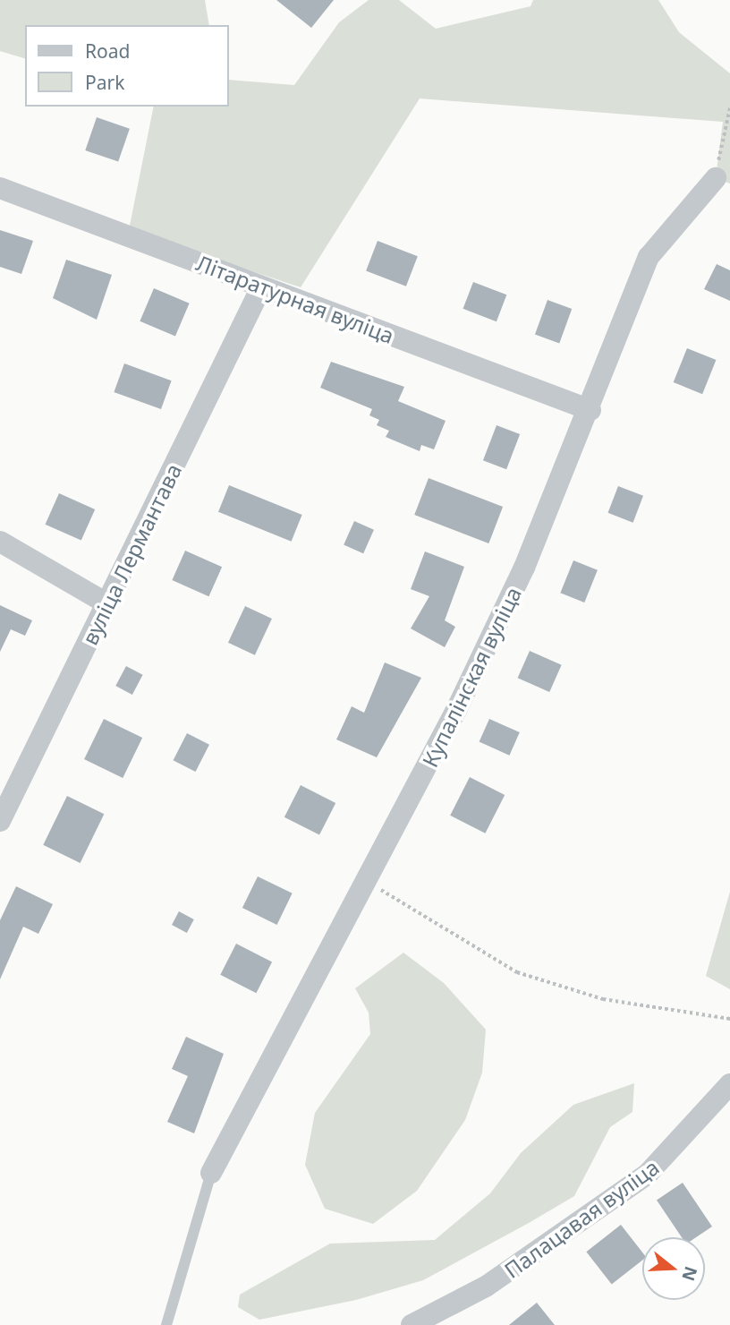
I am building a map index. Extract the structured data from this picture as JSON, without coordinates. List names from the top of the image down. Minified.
{"streets":{"street":["Літаратурная вуліца","вуліца Лермантава","Купалінская вуліца","Палацавая вуліца"]},"crossings":[["Літаратурная вуліца","вуліца Лермантава"],["Літаратурная вуліца","Купалінская вуліца"]],"legend":["Road","Park"],"north":"right"}
